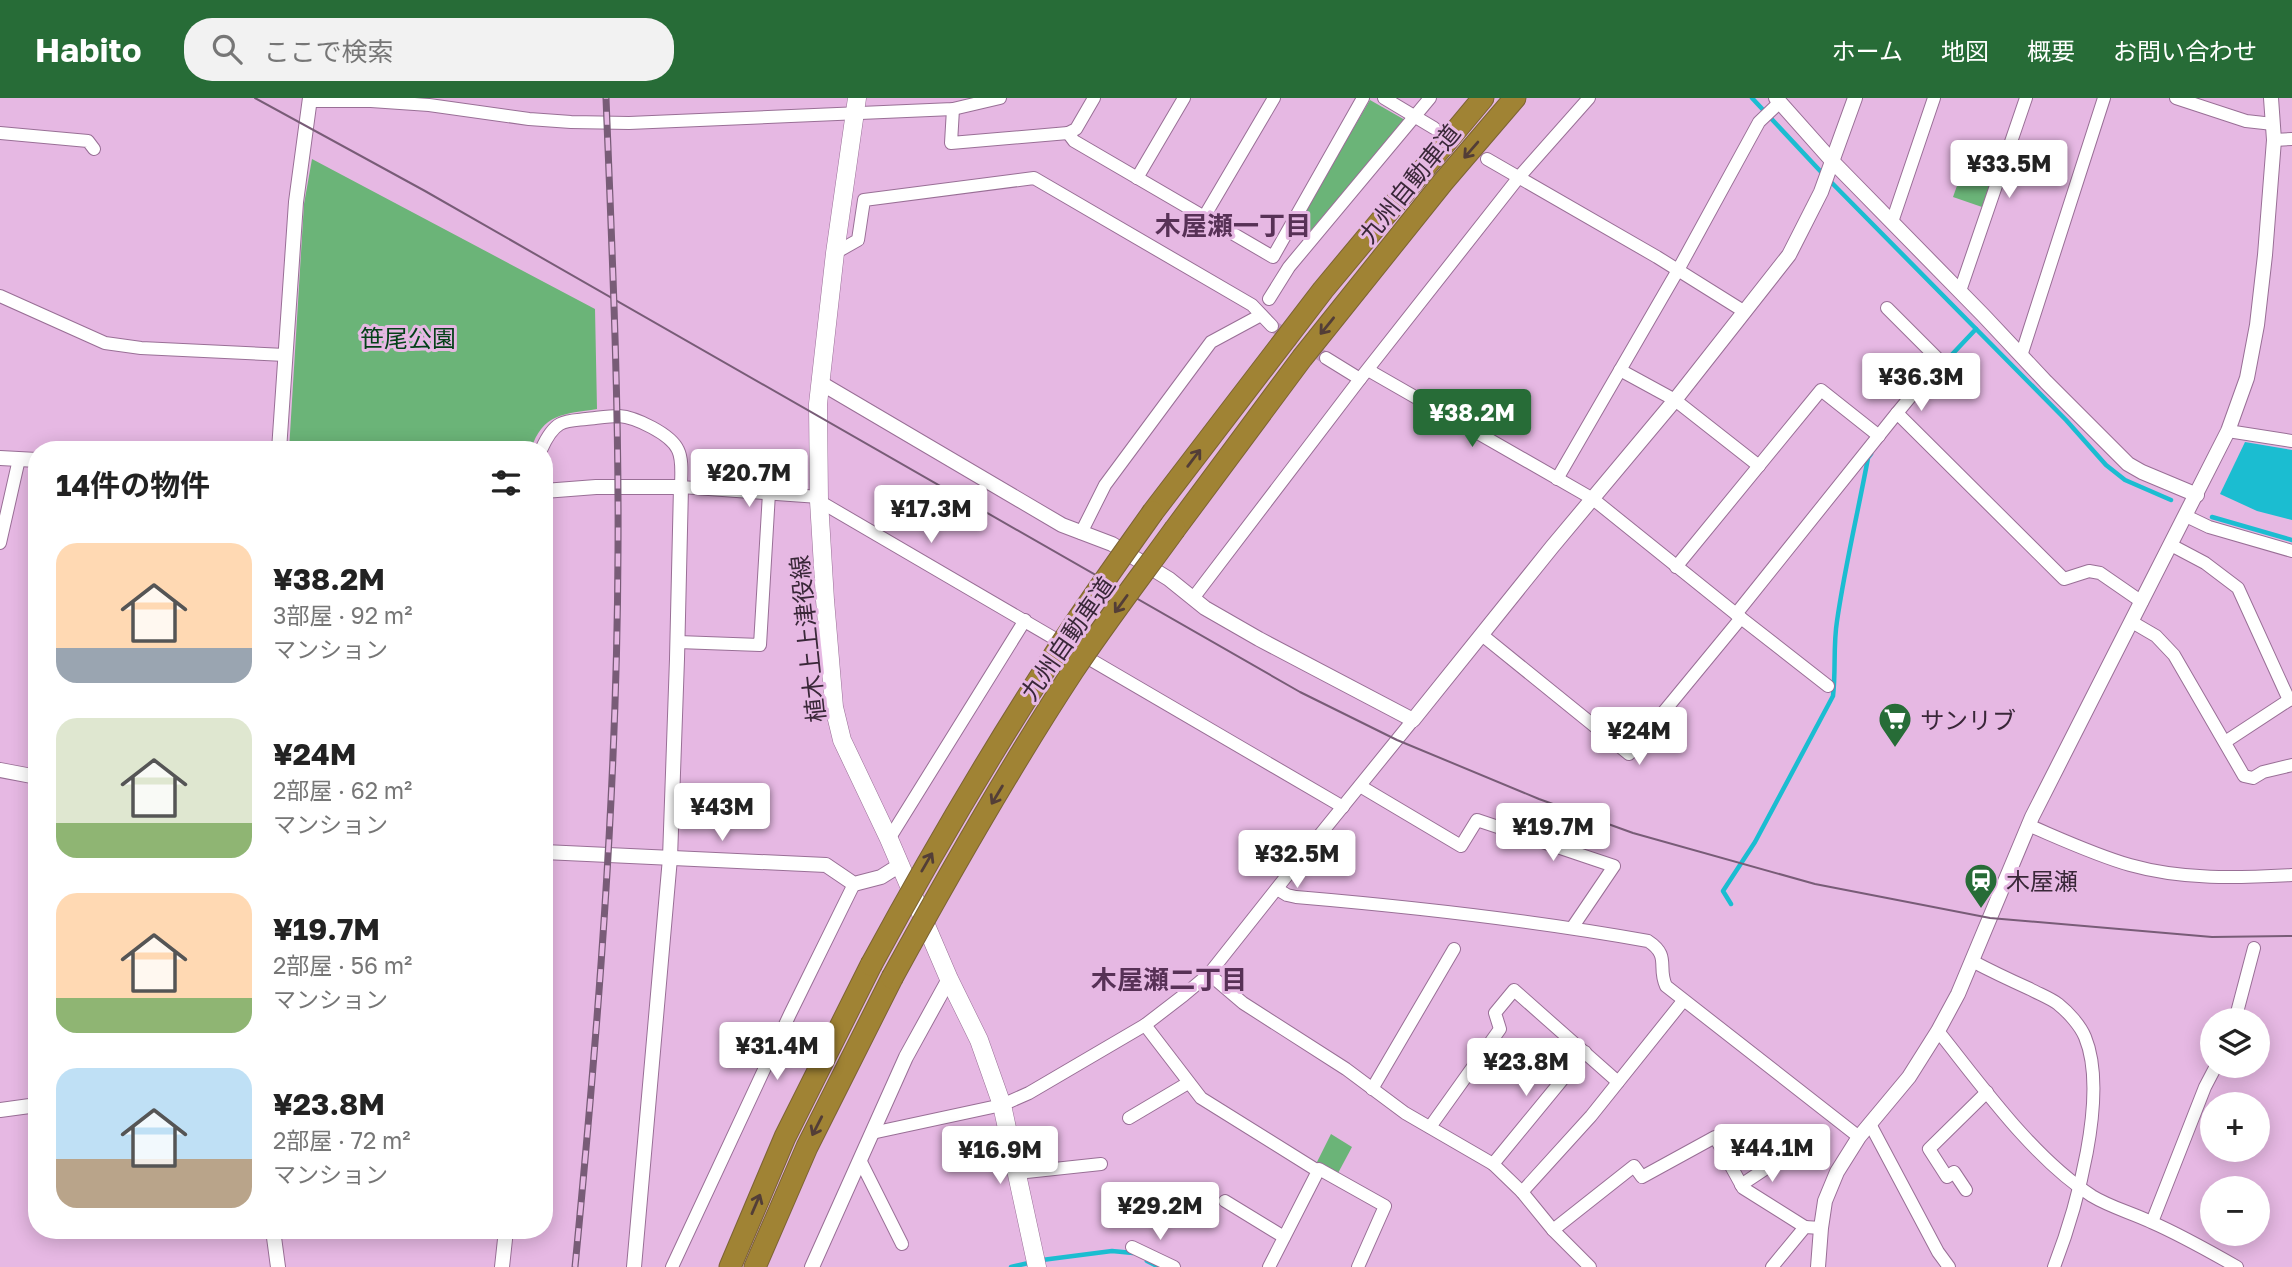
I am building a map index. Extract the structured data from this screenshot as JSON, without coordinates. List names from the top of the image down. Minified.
{"streets":{"highway":["九州自動車道"],"main road":["植木上上津役線"]},"districts":["木屋瀬一丁目","木屋瀬二丁目"],"parks":["笹尾公園"],"places":{"supermarket":["サンリブ"],"station":["木屋瀬"]},"page":{"header":"Habito","search":"ここで検索","nav":["ホーム","地図","概要","お問い合わせ"],"price":["¥33.5M","¥36.3M","¥38.2M","¥20.7M","¥17.3M","¥24M","¥43M","¥19.7M","¥32.5M","¥31.4M","¥23.8M","¥44.1M","¥16.9M","¥29.2M"],"heading":"14件の物件","list":[{"name":"¥38.2M","note":"3部屋 · 92 m² · マンション"},{"name":"¥24M","note":"2部屋 · 62 m² · マンション"},{"name":"¥19.7M","note":"2部屋 · 56 m² · マンション"},{"name":"¥23.8M","note":"2部屋 · 72 m² · マンション"}],"map_buttons":["+","−"]}}
